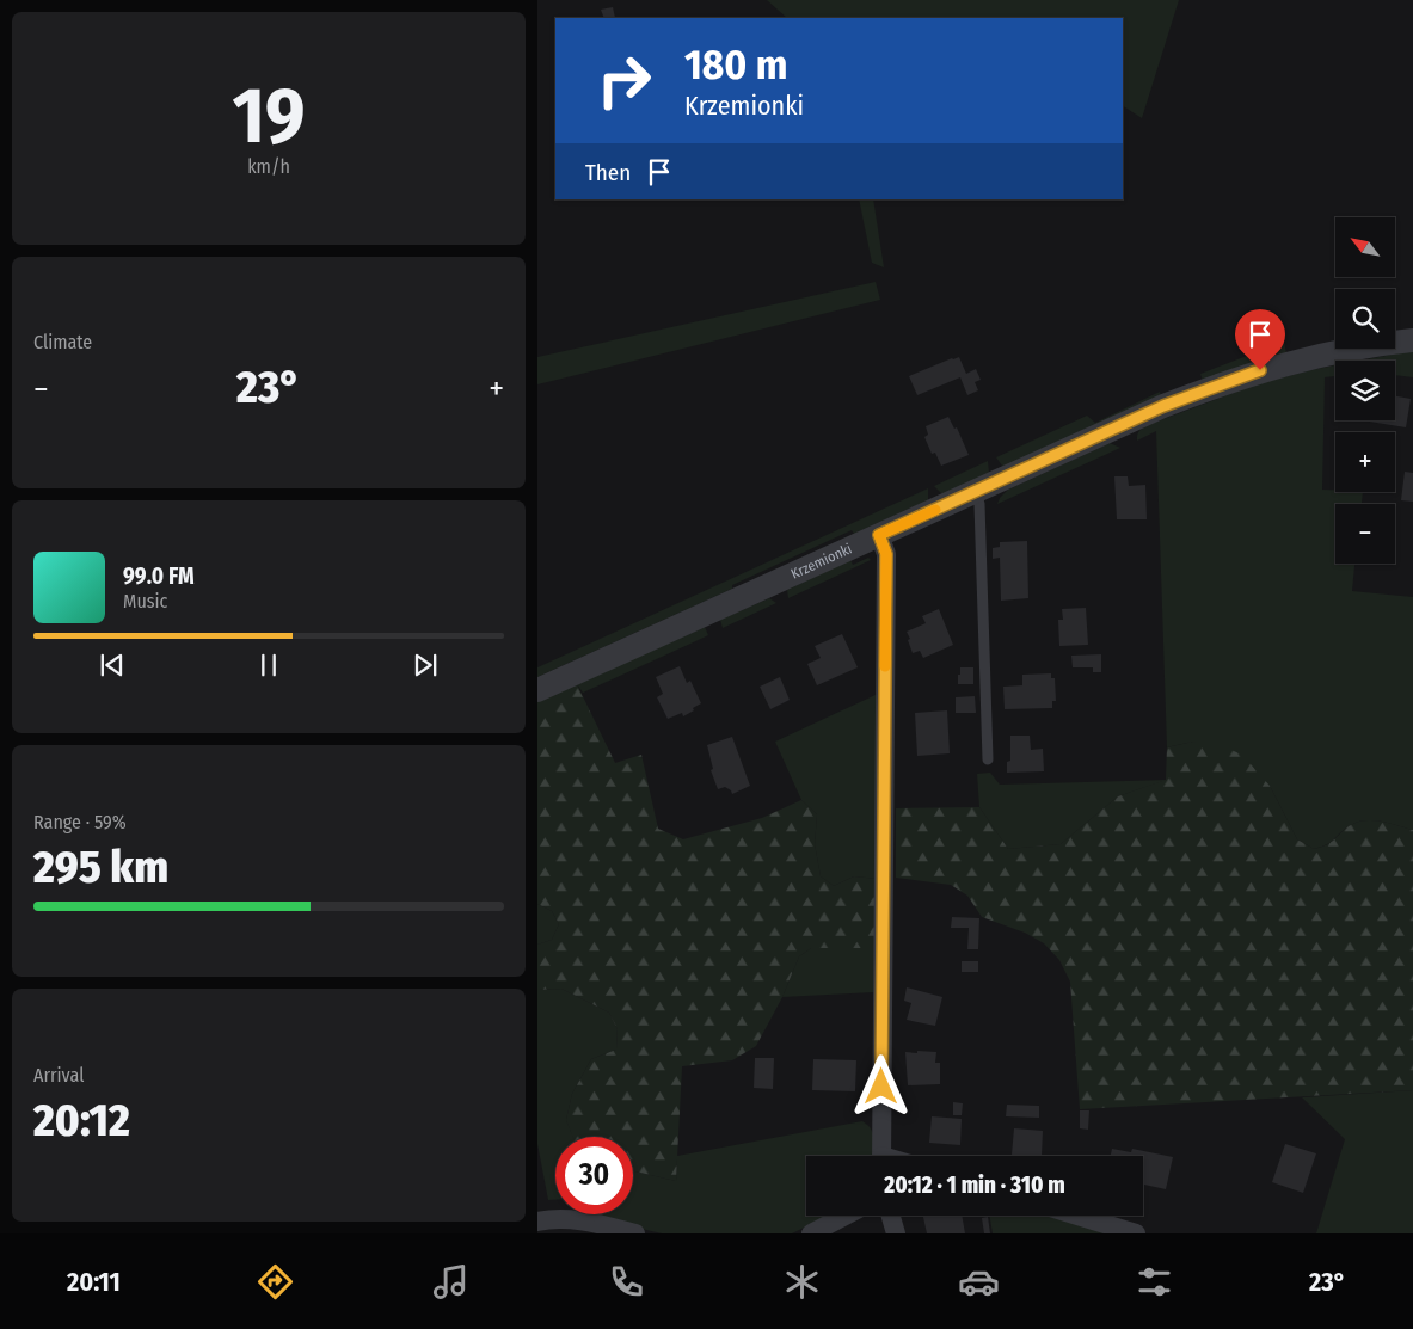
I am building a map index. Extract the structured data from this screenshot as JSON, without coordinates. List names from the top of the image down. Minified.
{"streets":{"street":["Krzemionki"]},"north":"top left","page":{"tile":[["19","km/h"],"Climate",["Range · 59%","295 km"],["Arrival","20:12"]],"turn":["180 m","Krzemionki"],"then":"Then","map_buttons":["+","−"],"heat":["−","23°","+"],"song":["99.0 FM","Music"],"limit":"30","trip":"20:12 · 1 min · 310 m","tabs":["20:11","23°"]}}
